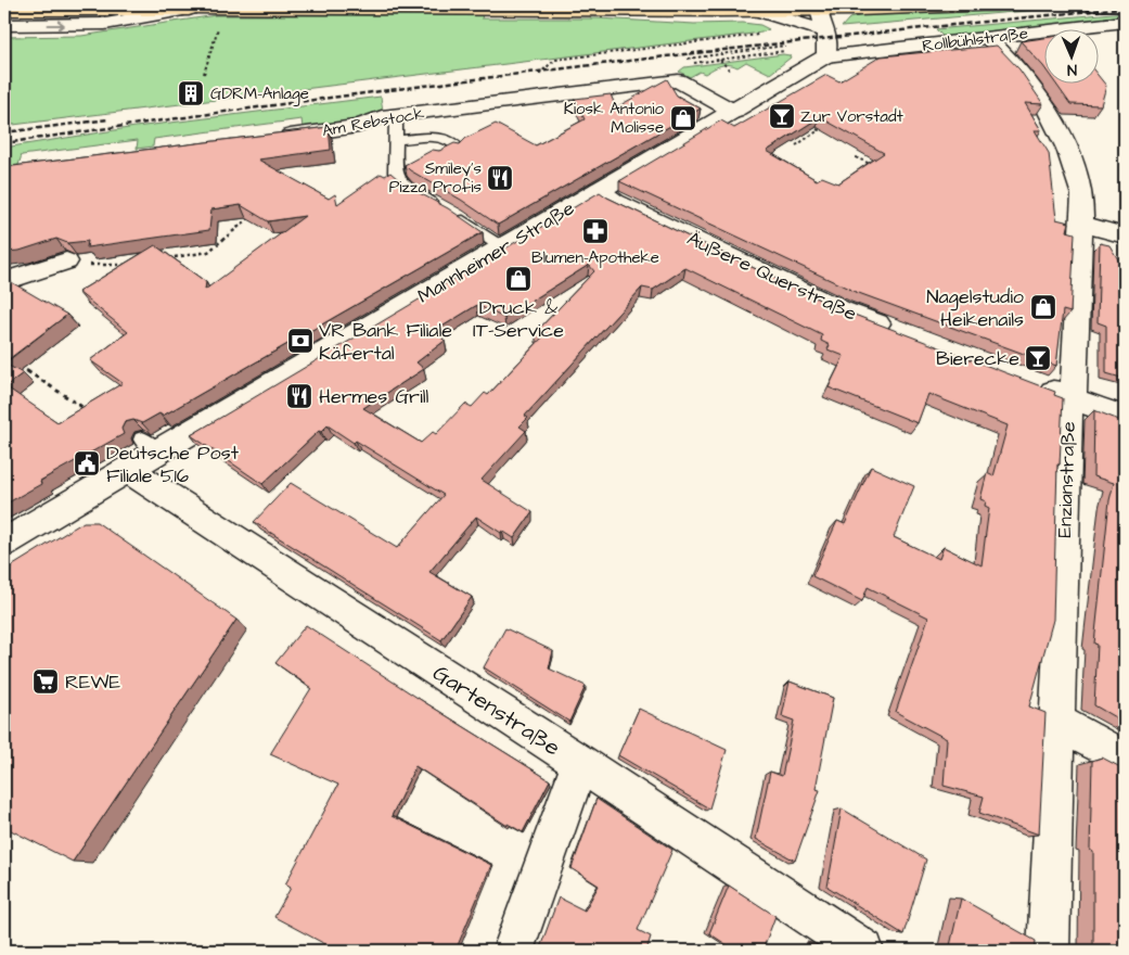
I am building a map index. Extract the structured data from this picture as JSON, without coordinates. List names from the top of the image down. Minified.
{"streets":{"street":["Rollbühlstraße","Am Rebstock","Mannheimer Straße","Äußere Querstraße","Enzianstraße","Gartenstraße"]},"crossings":[["Rollbühlstraße","Mannheimer Straße"],["Rollbühlstraße","Enzianstraße"],["Mannheimer Straße","Äußere Querstraße"],["Mannheimer Straße","Gartenstraße"]],"places":{"building":["GDRM-Anlage"],"bar":["Zur Vorstadt","Bierecke"],"shop":["Kiosk Antonio Molisse","Druck & IT-Service","Nagelstudio Heikenails"],"restaurant":["Smiley's Pizza Profis","Hermes Grill"],"pharmacy":["Blumen-Apotheke"],"bank":["VR Bank Filiale Käfertal"],"public building":["Deutsche Post Filiale 516"],"supermarket":["REWE"]},"north":"bottom"}
